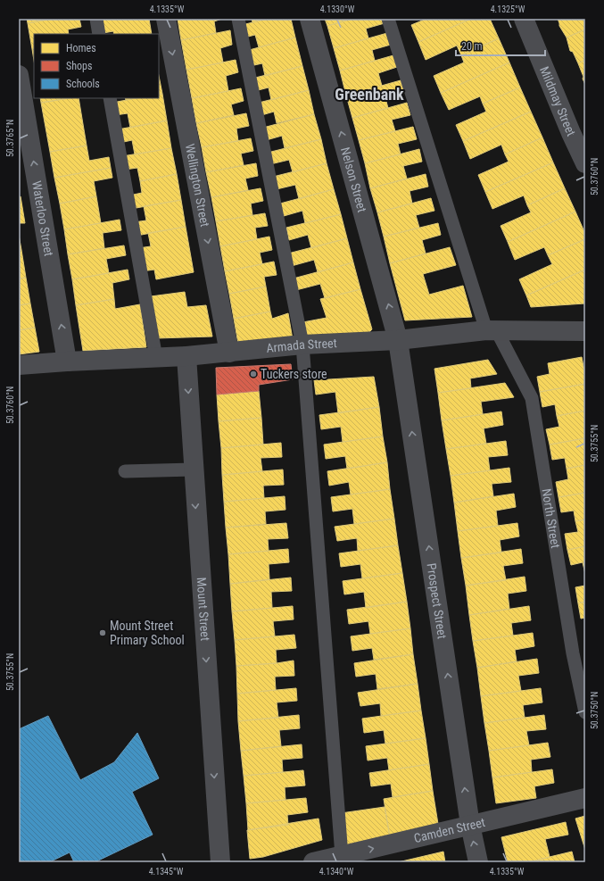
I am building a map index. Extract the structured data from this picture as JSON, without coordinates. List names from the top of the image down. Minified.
{"streets":{"street":["Mildmay Street","Nelson Street","Wellington Street","Waterloo Street","Armada Street","Prospect Street","Mount Street","Camden Street"],"lane":["North Street"]},"crossings":[["Nelson Street","Armada Street"],["Nelson Street","Prospect Street"],["Wellington Street","Armada Street"],["Waterloo Street","Armada Street"],["Armada Street","North Street"],["Armada Street","Prospect Street"],["Armada Street","Mount Street"],["Prospect Street","Camden Street"]],"one_way":["Nelson Street","Wellington Street","Waterloo Street","Prospect Street","Mount Street","Camden Street"],"districts":["Greenbank"],"places":["Tuckers store","Mount Street Primary School"],"legend":["Homes","Shops","Schools"],"scale_bar":"20 m","coordinates":["4.1335°W","4.1330°W","4.1325°W","50.3765°N","50.3760°N","50.3755°N","50.3750°N","4.1345°W","4.1340°W"]}
